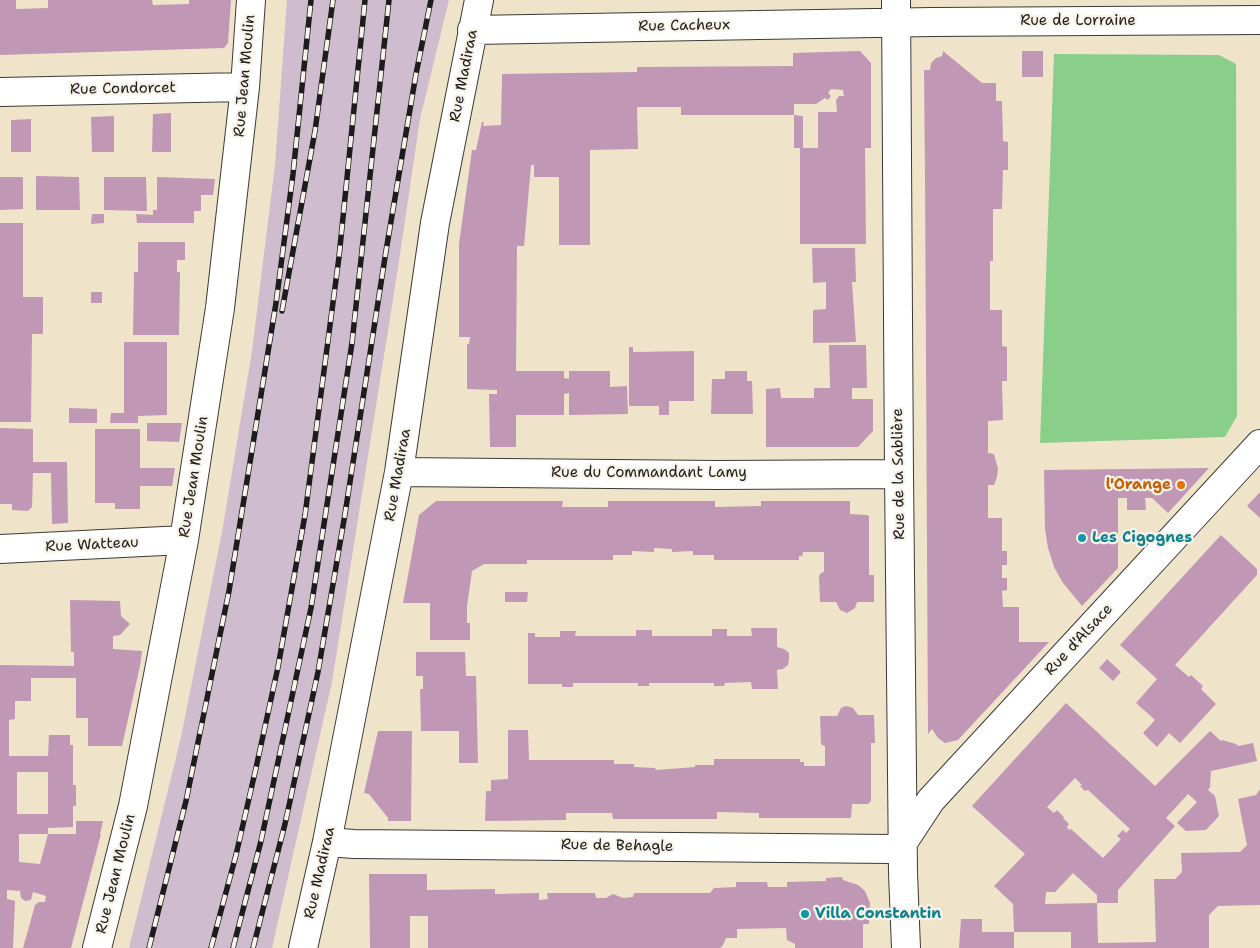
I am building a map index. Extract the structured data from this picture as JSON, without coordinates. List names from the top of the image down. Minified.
{"streets":{"street":["Rue de Lorraine","Rue Cacheux","Rue Jean Moulin","Rue Madiraa","Rue Condorcet","Rue du Commandant Lamy","Rue de la Sablière","Rue Watteau","Rue d'Alsace","Rue de Behagle"]},"crossings":[["Rue de Lorraine","Rue Cacheux"],["Rue de Lorraine","Rue de la Sablière"],["Rue Cacheux","Rue Madiraa"],["Rue Cacheux","Rue de la Sablière"],["Rue Jean Moulin","Rue Condorcet"],["Rue Jean Moulin","Rue Watteau"],["Rue Madiraa","Rue du Commandant Lamy"],["Rue Madiraa","Rue de Behagle"],["Rue du Commandant Lamy","Rue de la Sablière"],["Rue de la Sablière","Rue d'Alsace"],["Rue de la Sablière","Rue de Behagle"],["Rue d'Alsace","Rue de Behagle"]],"places":["l'Orange","Les Cigognes","Villa Constantin"]}
